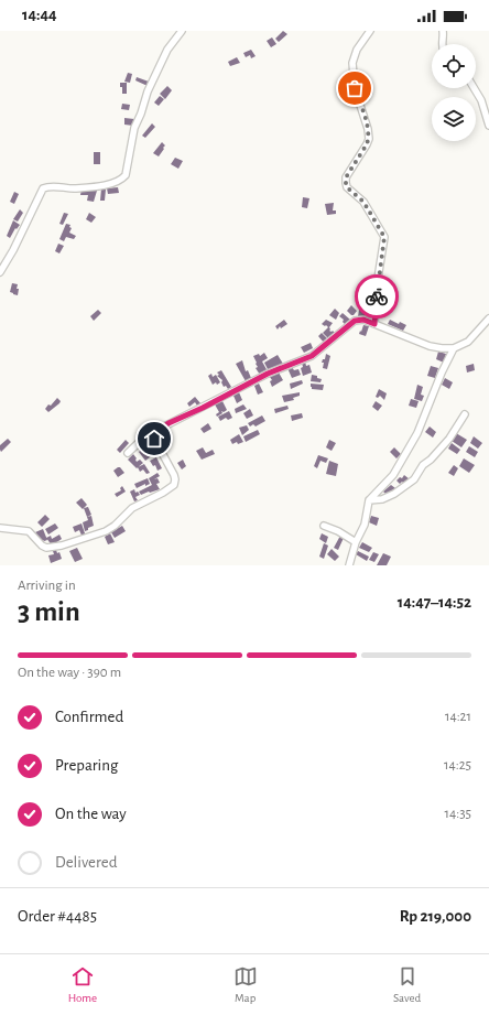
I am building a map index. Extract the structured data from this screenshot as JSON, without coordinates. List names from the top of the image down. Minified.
{"page":{"status":"14:44","heading":["3 min","Arriving in","14:47–14:52"],"panel":["Order #4485","Rp 219,000"],"bar":"On the way · 390 m","list":[["Confirmed","14:21"],["Preparing","14:25"],["On the way","14:35"],"Delivered"],"tabs":["Home","Map","Saved"]}}
